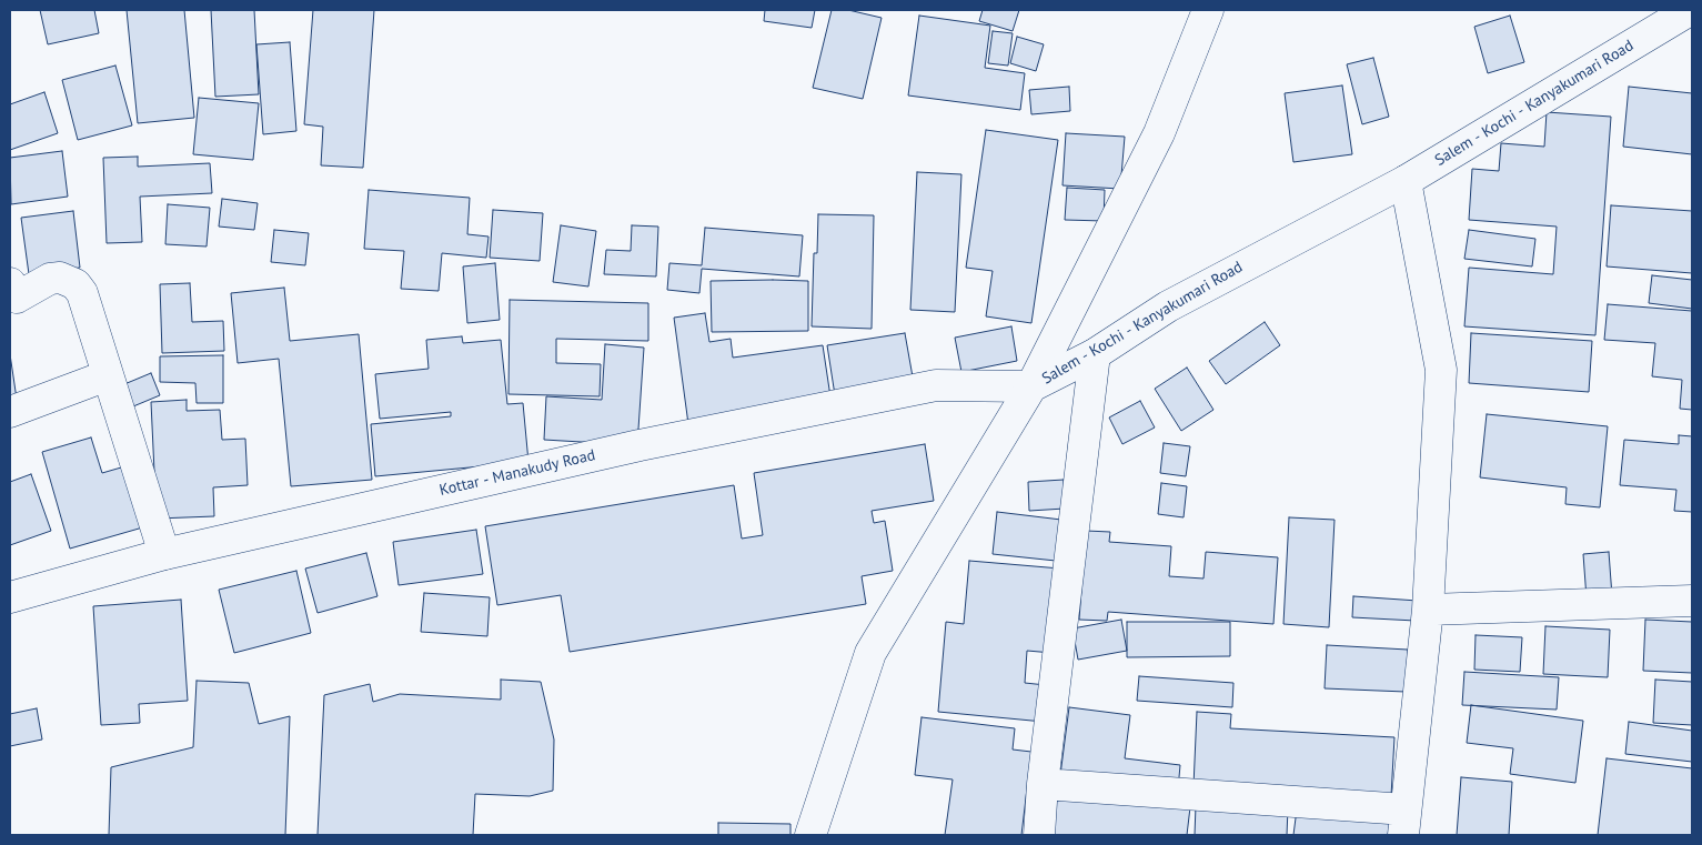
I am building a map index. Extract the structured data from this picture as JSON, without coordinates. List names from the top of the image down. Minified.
{"streets":{"main road":["Salem - Kochi - Kanyakumari Road","Kottar - Manakudy Road"]},"crossings":[["Salem - Kochi - Kanyakumari Road","Kottar - Manakudy Road"]]}
